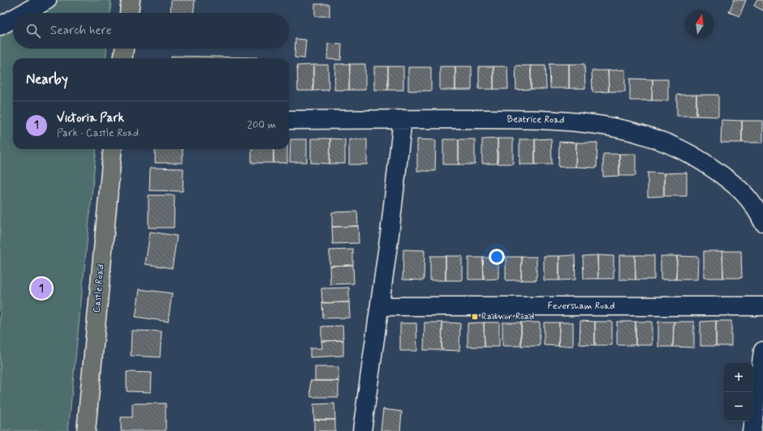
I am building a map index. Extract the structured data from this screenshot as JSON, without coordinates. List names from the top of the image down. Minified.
{"streets":{"main road":["Castle Road"],"street":["Beatrice Road","Feversham Road"]},"places":{"transit":["Radnor Road"]},"north":"top","page":{"search":"Search here","heading":"Nearby","list":[{"mark":"1","name":"Victoria Park","note":"Park · Castle Road","value":"200 m"}],"pins":"1","map_buttons":["+","−"]}}
